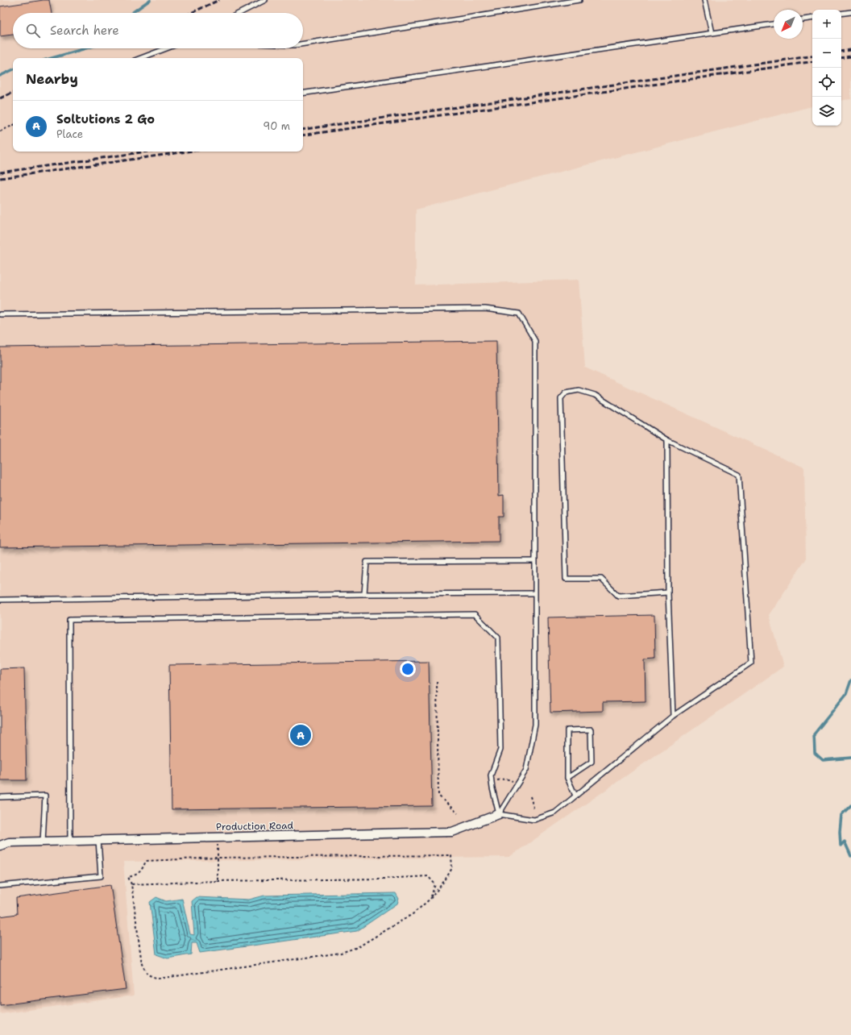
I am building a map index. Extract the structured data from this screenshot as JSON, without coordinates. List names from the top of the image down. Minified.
{"streets":{"street":["Production Road"]},"north":"bottom left","page":{"map_buttons":["+","−"],"search":"Search here","heading":"Nearby","list":[{"mark":"A","name":"Soltutions 2 Go","note":"Place","value":"90 m"}],"pins":"A"}}
